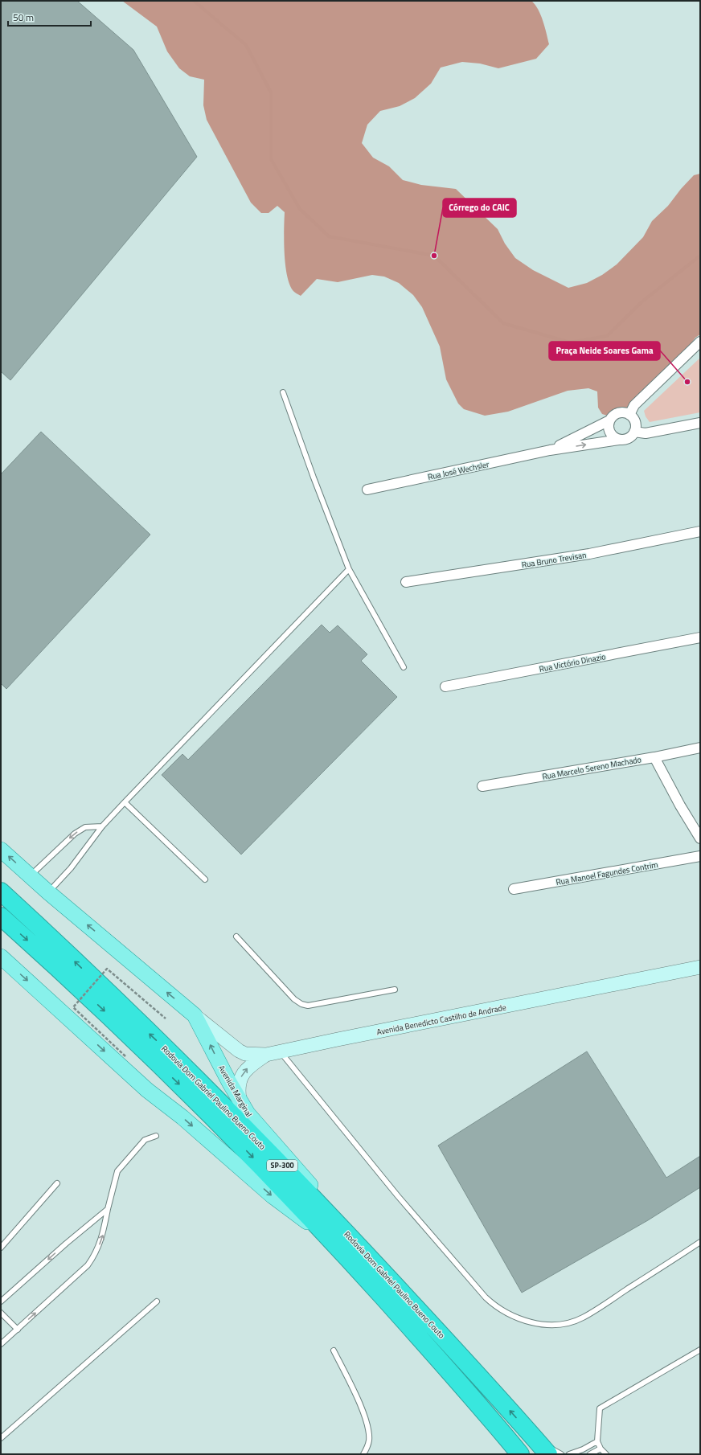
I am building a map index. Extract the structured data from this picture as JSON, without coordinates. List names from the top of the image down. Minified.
{"streets":{"highway":["Rodovia Dom Gabriel Paulino Bueno Couto","SP-300"],"main road":["Avenida Benedicto Castilho de Andrade","Avenida Marginal"],"street":["Rua José Wechsler","Rua Bruno Trevisan","Rua Victório Dinazio","Rua Marcelo Sereno Machado","Rua Manoel Fagundes Contrim"]},"crossings":[["Avenida Benedicto Castilho de Andrade","Avenida Marginal"],["Avenida Marginal","Rodovia Dom Gabriel Paulino Bueno Couto"]],"places":["Córrego do CAIC","Praça Neide Soares Gama"],"scale_bar":"50 m"}
